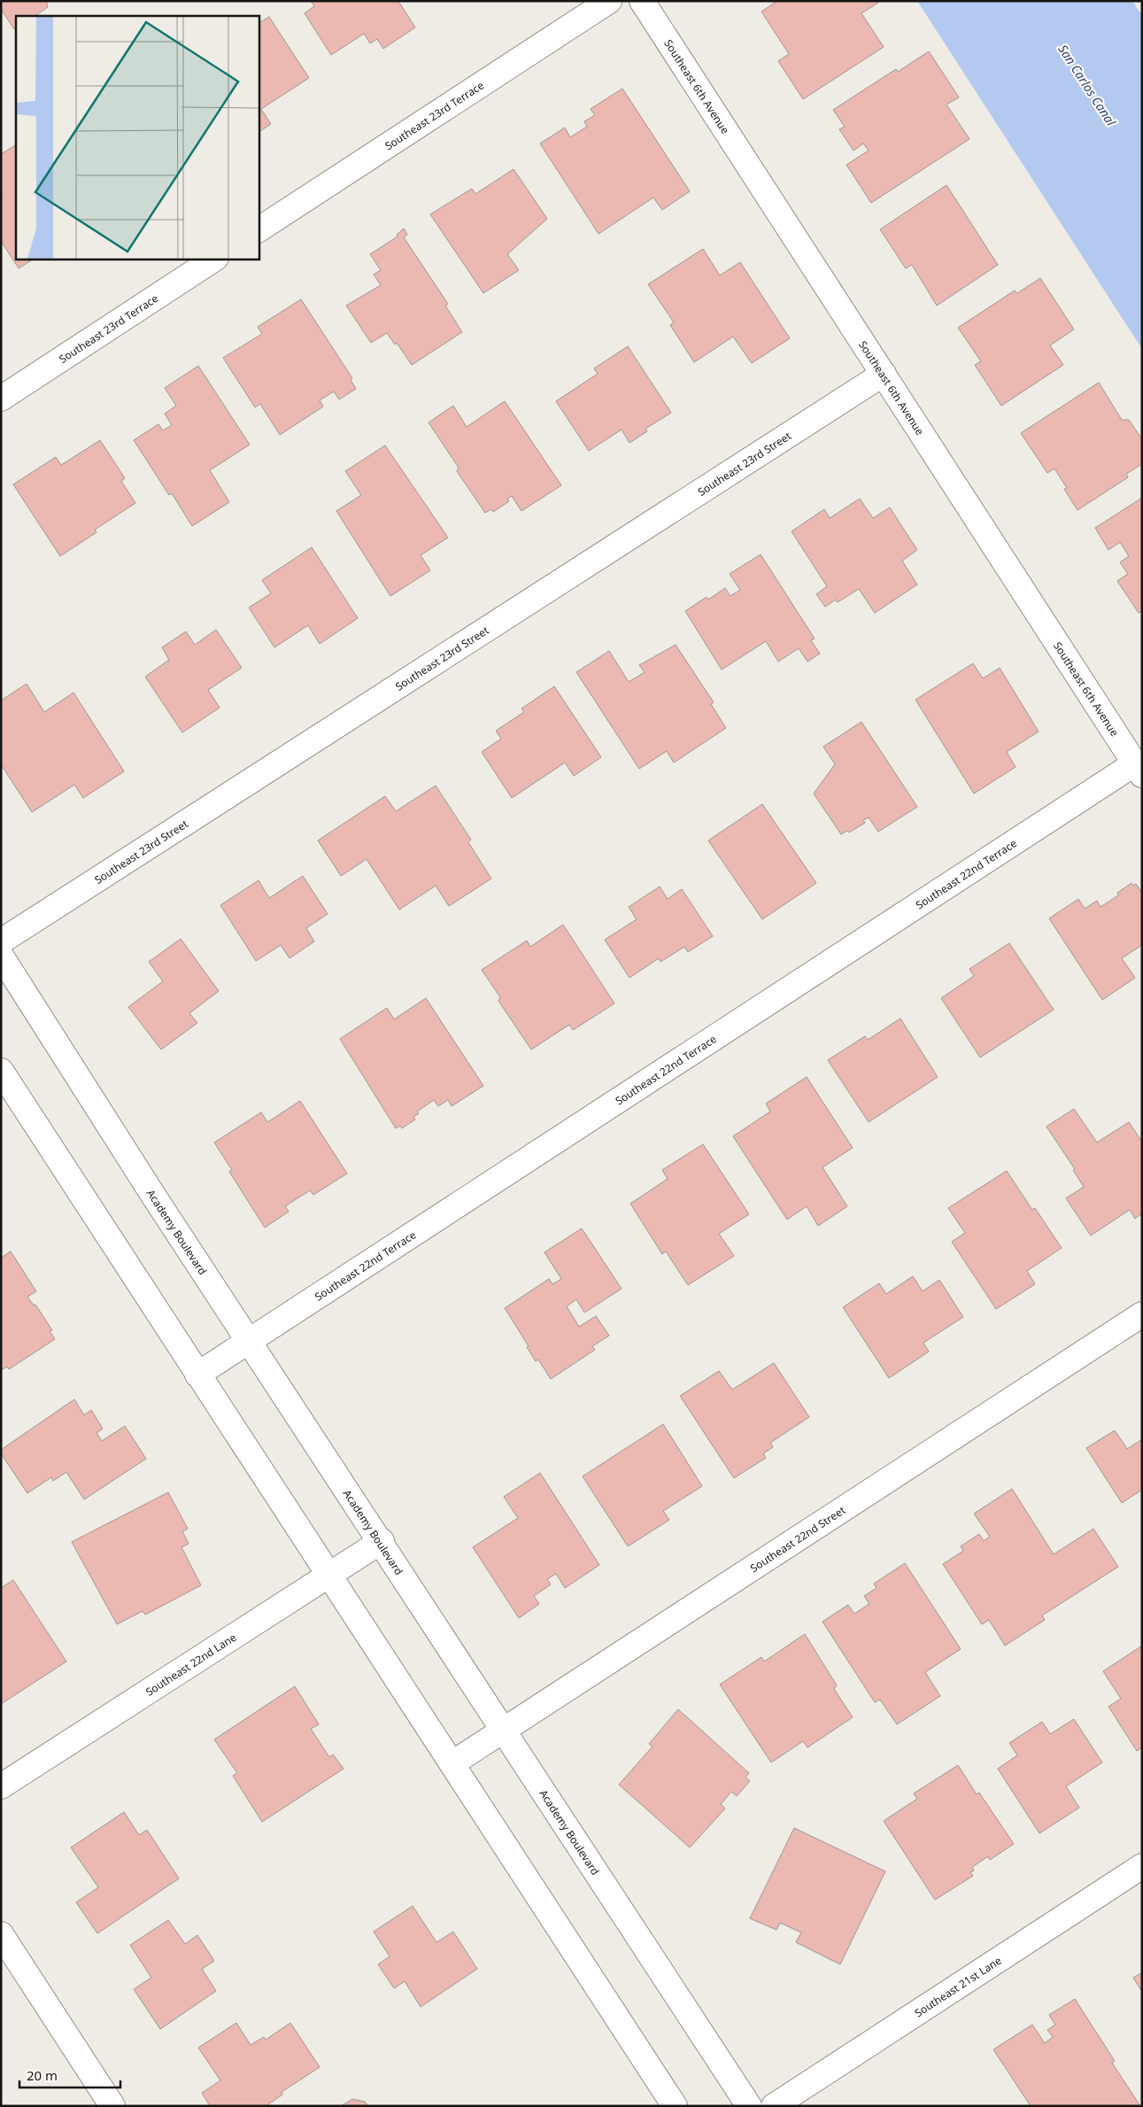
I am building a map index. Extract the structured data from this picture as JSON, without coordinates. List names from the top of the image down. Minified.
{"streets":{"street":["Southeast 6th Avenue","Southeast 23rd Terrace","Southeast 23rd Street","Southeast 22nd Terrace","Academy Boulevard","Southeast 22nd Street","Southeast 22nd Lane","Southeast 21st Lane"]},"crossings":[["Southeast 6th Avenue","Southeast 23rd Street"],["Southeast 6th Avenue","Southeast 22nd Terrace"],["Southeast 22nd Terrace","Academy Boulevard"],["Academy Boulevard","Southeast 22nd Street"],["Academy Boulevard","Southeast 22nd Lane"]],"water":["San Carlos Canal"],"scale_bar":"20 m"}
